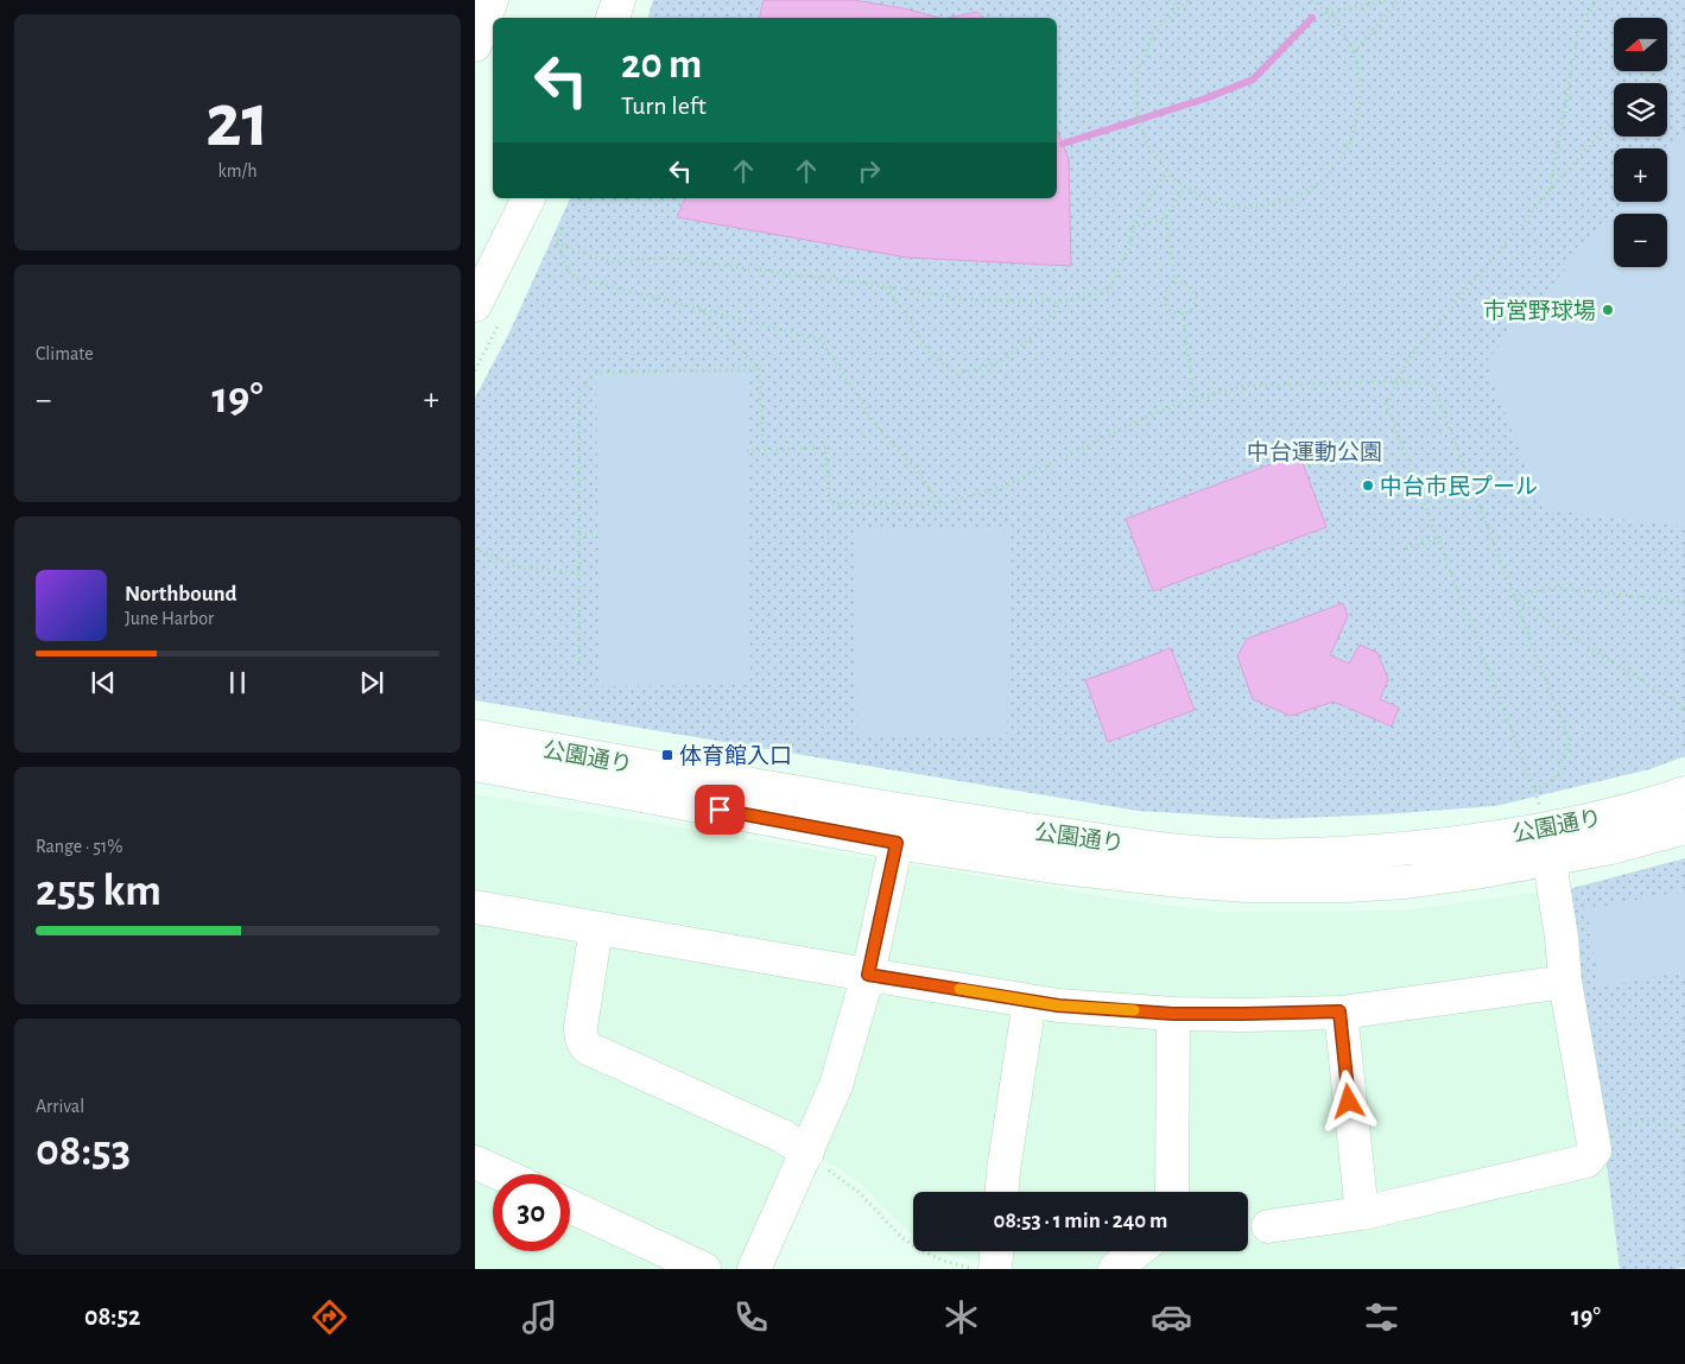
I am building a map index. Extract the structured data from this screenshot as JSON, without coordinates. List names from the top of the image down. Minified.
{"streets":{"street":["公園通り"]},"parks":["中台運動公園"],"places":{"other":["市営野球場","中台市民プール"],"transit":["体育館入口"]},"north":"left","page":{"tile":[["21","km/h"],"Climate",["Range · 51%","255 km"],["Arrival","08:53"]],"map_buttons":["+","−"],"turn":["20 m","Turn left"],"heat":["−","19°","+"],"song":["Northbound","June Harbor"],"limit":"30","trip":"08:53 · 1 min · 240 m","tabs":["08:52","19°"]}}
